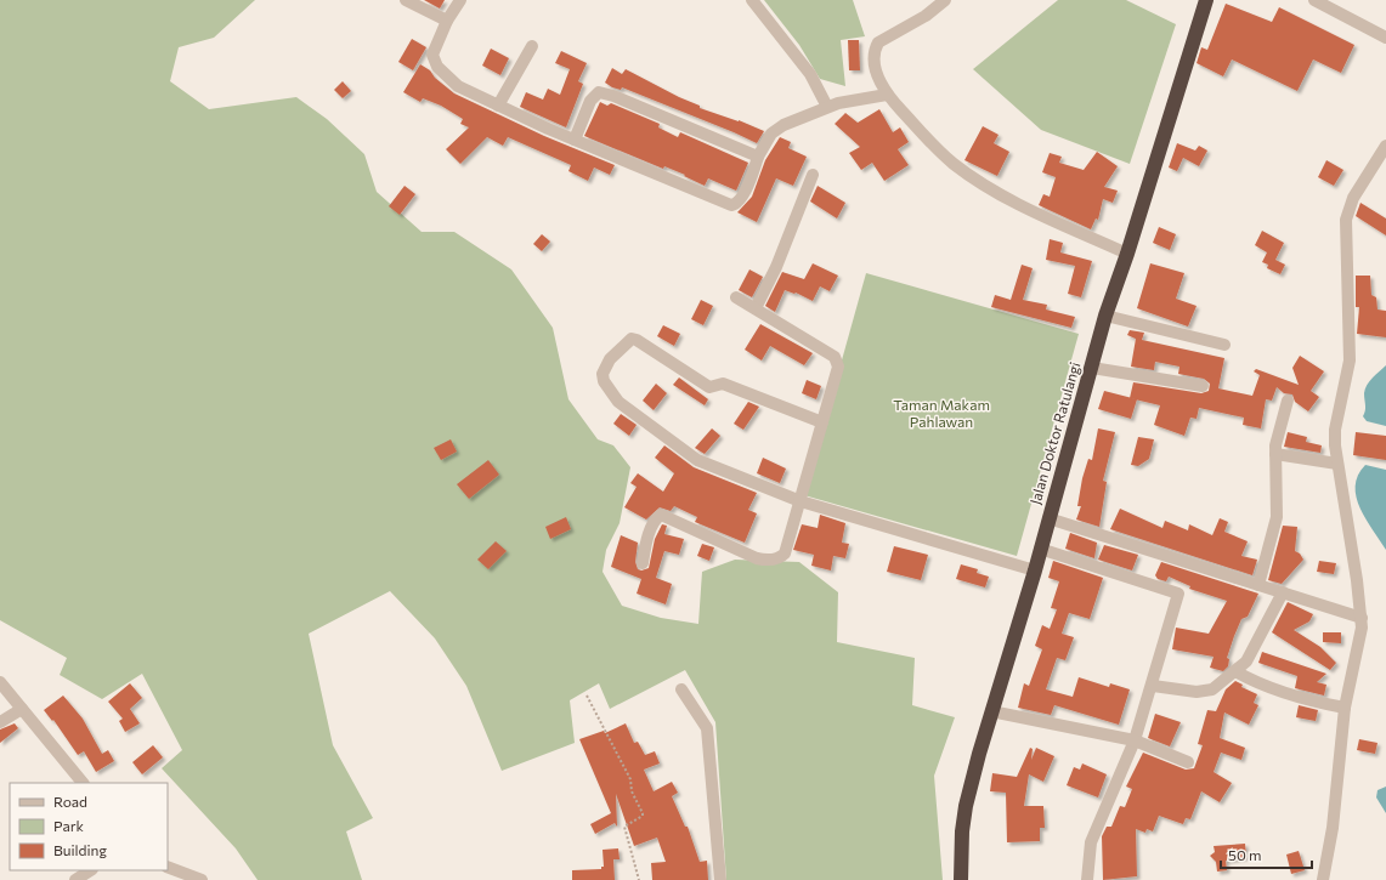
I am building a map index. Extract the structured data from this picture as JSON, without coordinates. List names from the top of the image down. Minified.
{"streets":{"highway":["Jalan Doktor Ratulangi"]},"parks":["Taman Makam Pahlawan"],"legend":["Road","Park","Building"],"scale_bar":"50 m"}
